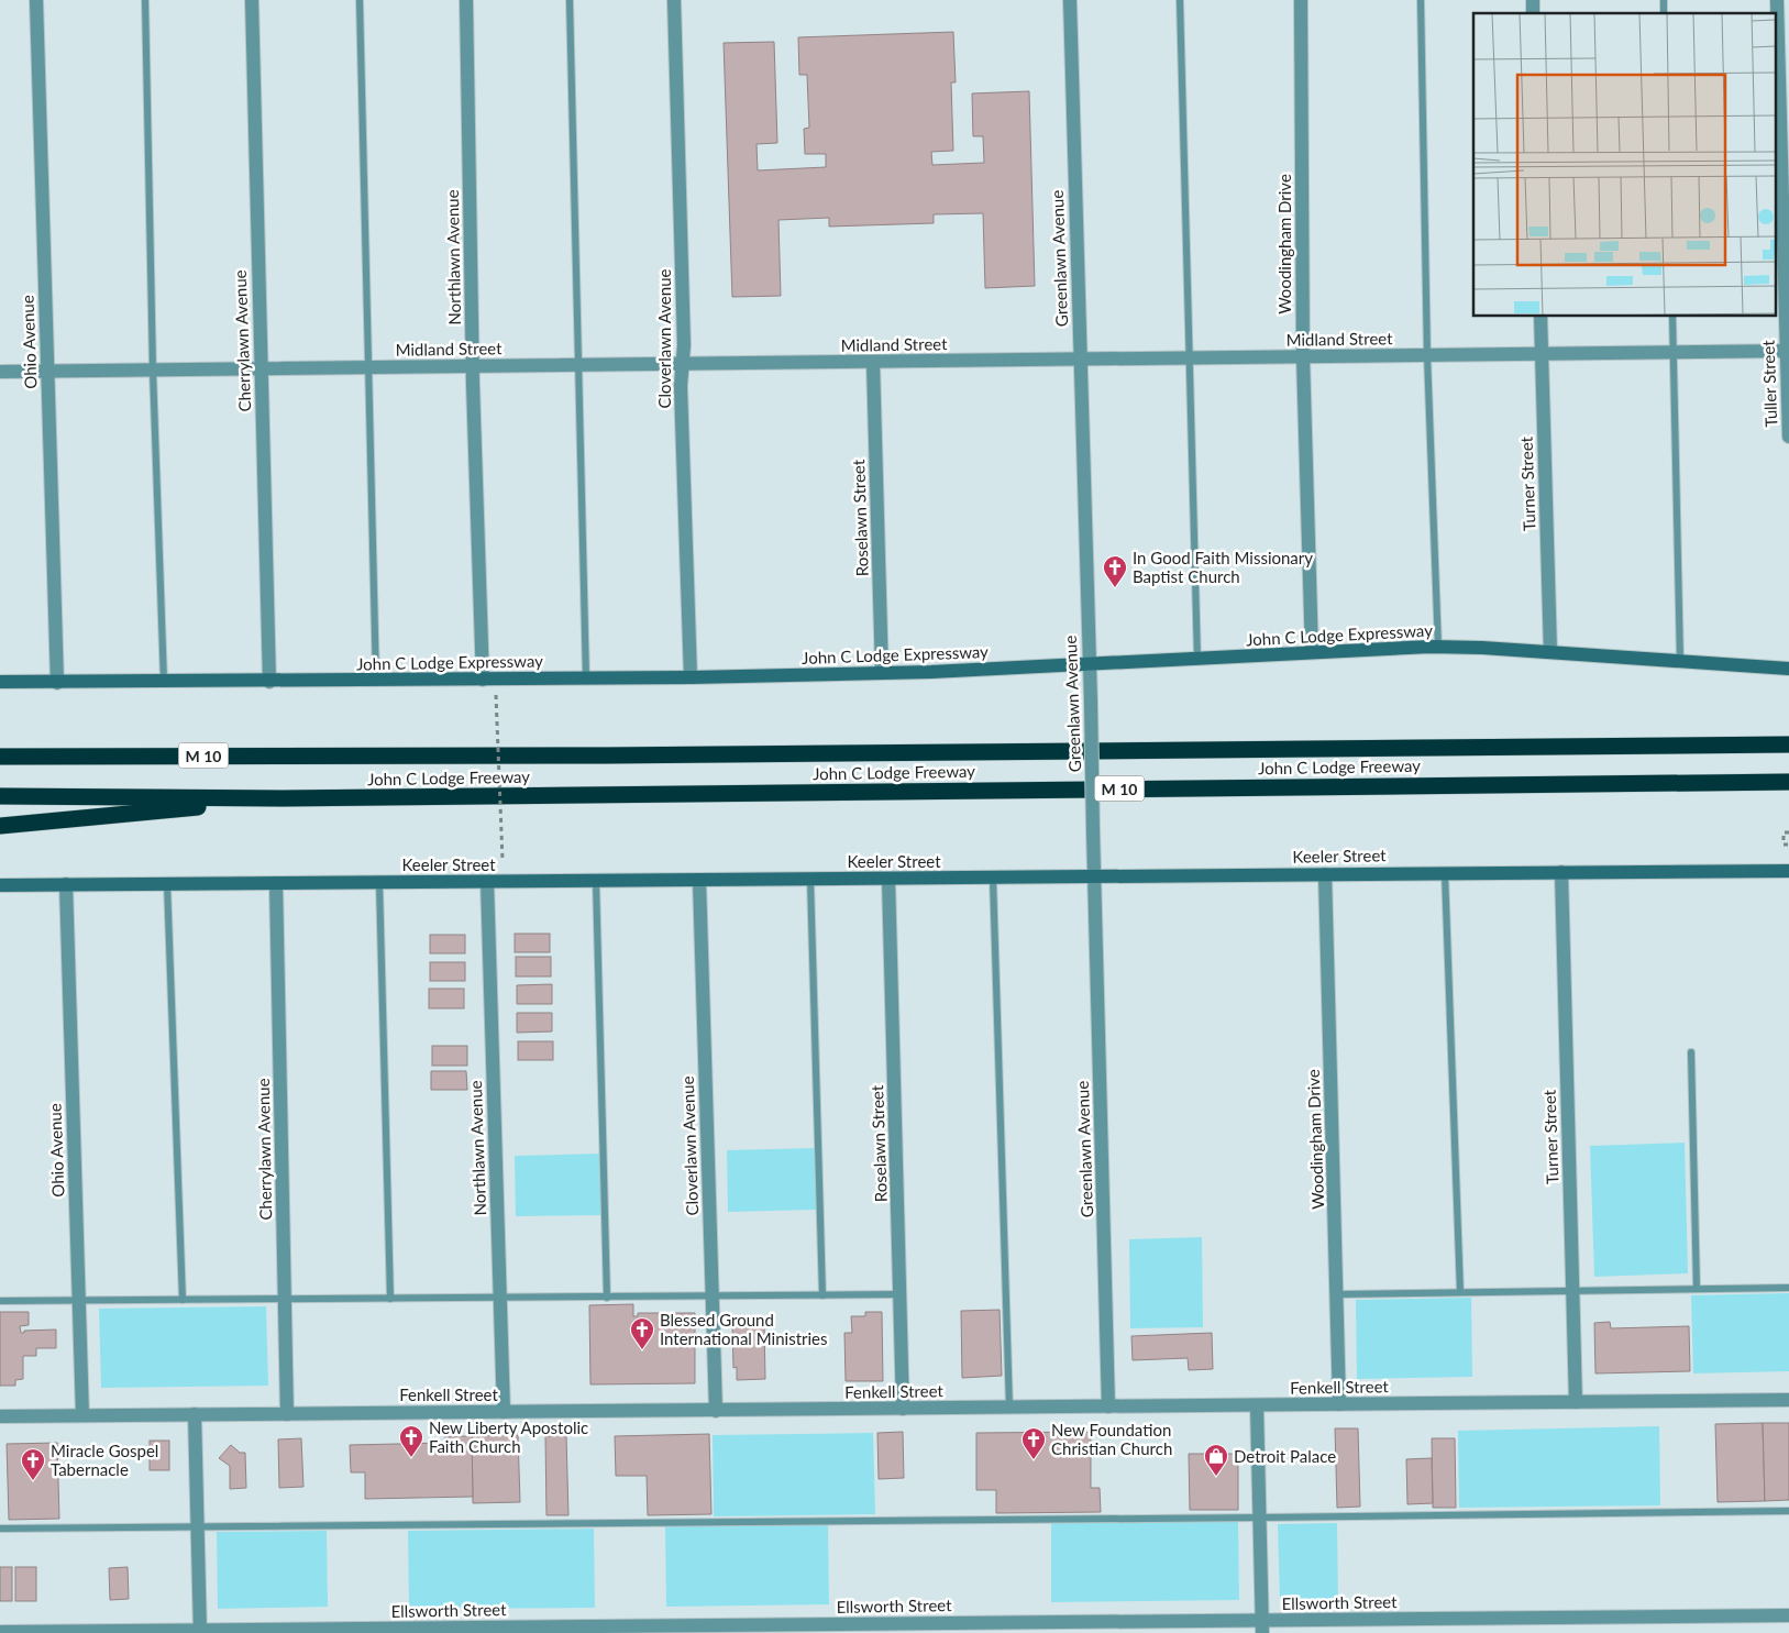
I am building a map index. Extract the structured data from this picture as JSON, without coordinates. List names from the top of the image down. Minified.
{"streets":{"highway":["M 10","John C Lodge Freeway"],"main road":["John C Lodge Expressway","Keeler Street"],"street":["Woodingham Drive","Northlawn Avenue","Greenlawn Avenue","Cloverlawn Avenue","Midland Street","Cherrylawn Avenue","Ohio Avenue","Tuller Street","Turner Street","Roselawn Street","Fenkell Street","Ellsworth Street"]},"crossings":[["Woodingham Drive","Midland Street"],["Woodingham Drive","John C Lodge Expressway"],["Woodingham Drive","Keeler Street"],["Woodingham Drive","Fenkell Street"],["Northlawn Avenue","Midland Street"],["Northlawn Avenue","John C Lodge Expressway"],["Northlawn Avenue","Keeler Street"],["Northlawn Avenue","Fenkell Street"],["Greenlawn Avenue","Midland Street"],["Greenlawn Avenue","John C Lodge Expressway"],["Greenlawn Avenue","Keeler Street"],["Greenlawn Avenue","Fenkell Street"],["Cloverlawn Avenue","Midland Street"],["Cloverlawn Avenue","John C Lodge Expressway"],["Cloverlawn Avenue","Keeler Street"],["Cloverlawn Avenue","Fenkell Street"],["Midland Street","Cherrylawn Avenue"],["Midland Street","Ohio Avenue"],["Midland Street","Tuller Street"],["Midland Street","Turner Street"],["Midland Street","Roselawn Street"],["Cherrylawn Avenue","John C Lodge Expressway"],["Cherrylawn Avenue","Keeler Street"],["Cherrylawn Avenue","Fenkell Street"],["Ohio Avenue","John C Lodge Expressway"],["Ohio Avenue","Keeler Street"],["Ohio Avenue","Fenkell Street"],["Turner Street","John C Lodge Expressway"],["Turner Street","Keeler Street"],["Turner Street","Fenkell Street"],["Roselawn Street","John C Lodge Expressway"],["Roselawn Street","Keeler Street"],["Roselawn Street","Fenkell Street"]],"places":{"church":["In Good Faith Missionary Baptist Church","Blessed Ground International Ministries","New Liberty Apostolic Faith Church","New Foundation Christian Church","Miracle Gospel Tabernacle"],"shop":["Detroit Palace"]}}
